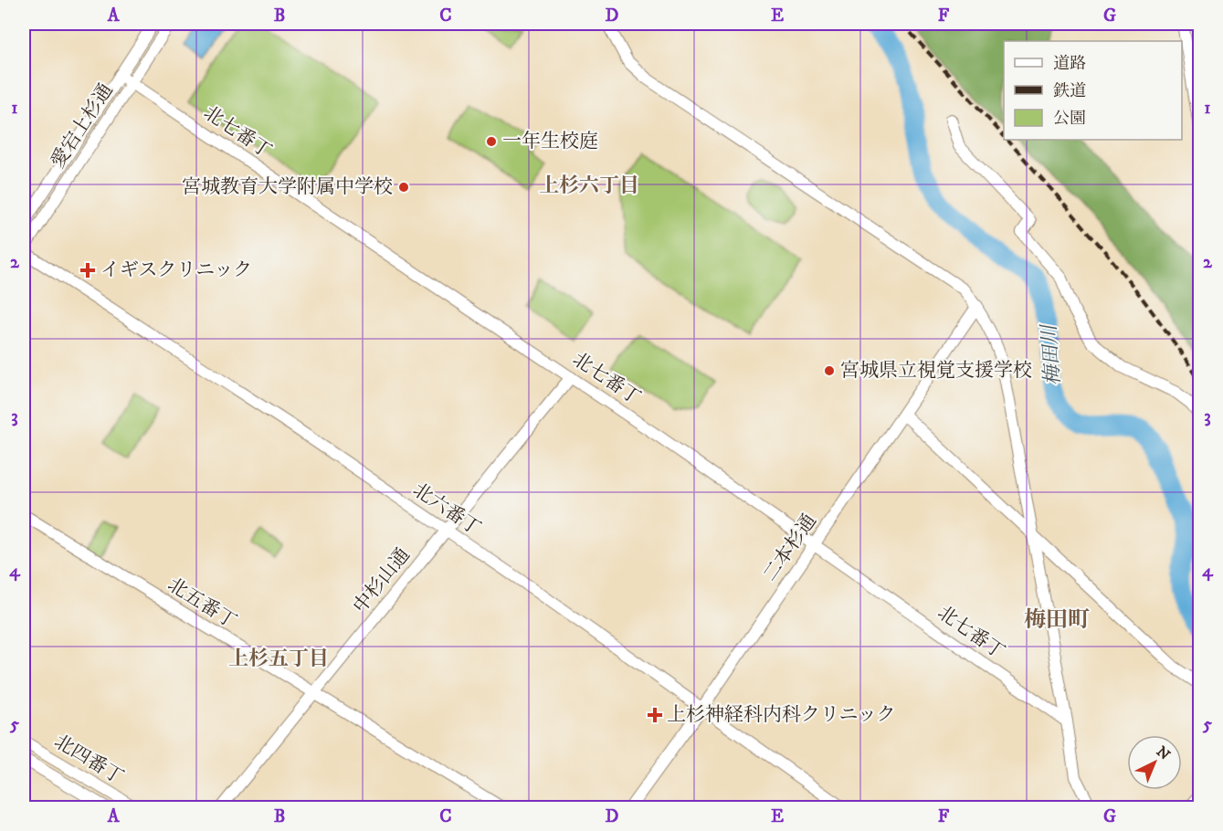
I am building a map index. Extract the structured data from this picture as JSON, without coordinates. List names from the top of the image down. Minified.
{"streets":{"street":["愛宕上杉通","北七番丁","北六番丁","二本杉通","中杉山通","北五番丁","北四番丁"]},"crossings":[["愛宕上杉通","北七番丁"],["愛宕上杉通","北六番丁"],["北七番丁","二本杉通"],["北七番丁","中杉山通"],["北六番丁","二本杉通"],["北六番丁","中杉山通"],["中杉山通","北五番丁"]],"districts":["上杉六丁目","梅田町","上杉五丁目"],"water":["梅田川"],"places":{"other":["一年生校庭","宮城教育大学附属中学校","宮城県立視覚支援学校"],"health":["イギスクリニック","上杉神経科内科クリニック"]},"legend":["道路","鉄道","公園"],"north":"top right","grid":{"columns":["A","B","C","D","E","F","G"],"rows":["1","2","3","4","5"]}}
